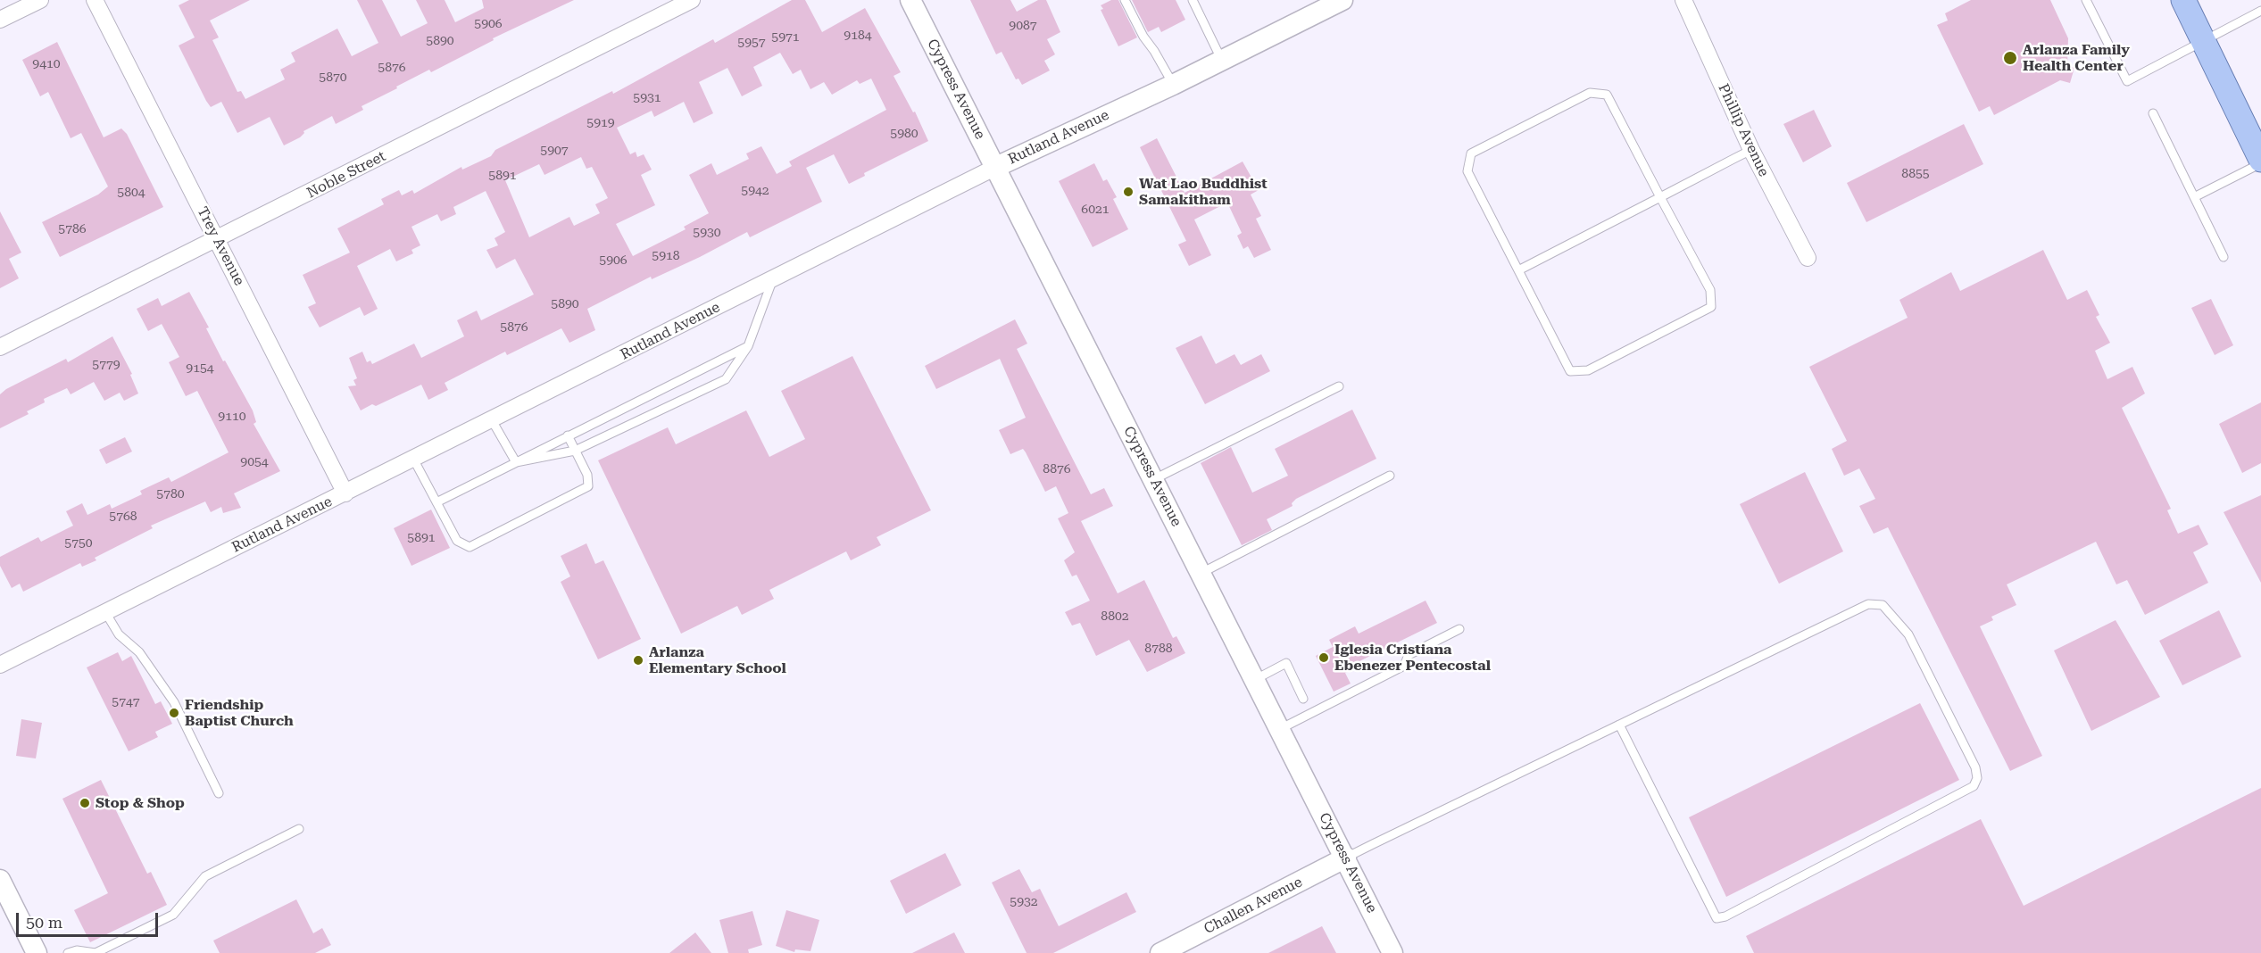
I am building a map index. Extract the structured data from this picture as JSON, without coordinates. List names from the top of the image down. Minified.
{"streets":{"street":["Cypress Avenue","Phillip Avenue","Rutland Avenue","Noble Street","Trey Avenue","Challen Avenue"]},"crossings":[["Cypress Avenue","Rutland Avenue"],["Cypress Avenue","Challen Avenue"],["Rutland Avenue","Trey Avenue"],["Noble Street","Trey Avenue"]],"places":["Arlanza Family Health Center","Wat Lao Buddhist Samakitham","Iglesia Cristiana Ebenezer Pentecostal","Arlanza Elementary School","Friendship Baptist Church","Stop & Shop"],"house_numbers":["5906","9087","9184","5971","5890","5957","9410","5876","5870","5931","5919","5980","5907","8855","5891","5942","5804","6021","5786","5930","5918","5906","5890","5876","5779","9154","9110","9054","8876","5780","5768","5891","5750","8802","8788","5747","5932"],"scale_bar":"50 m"}
